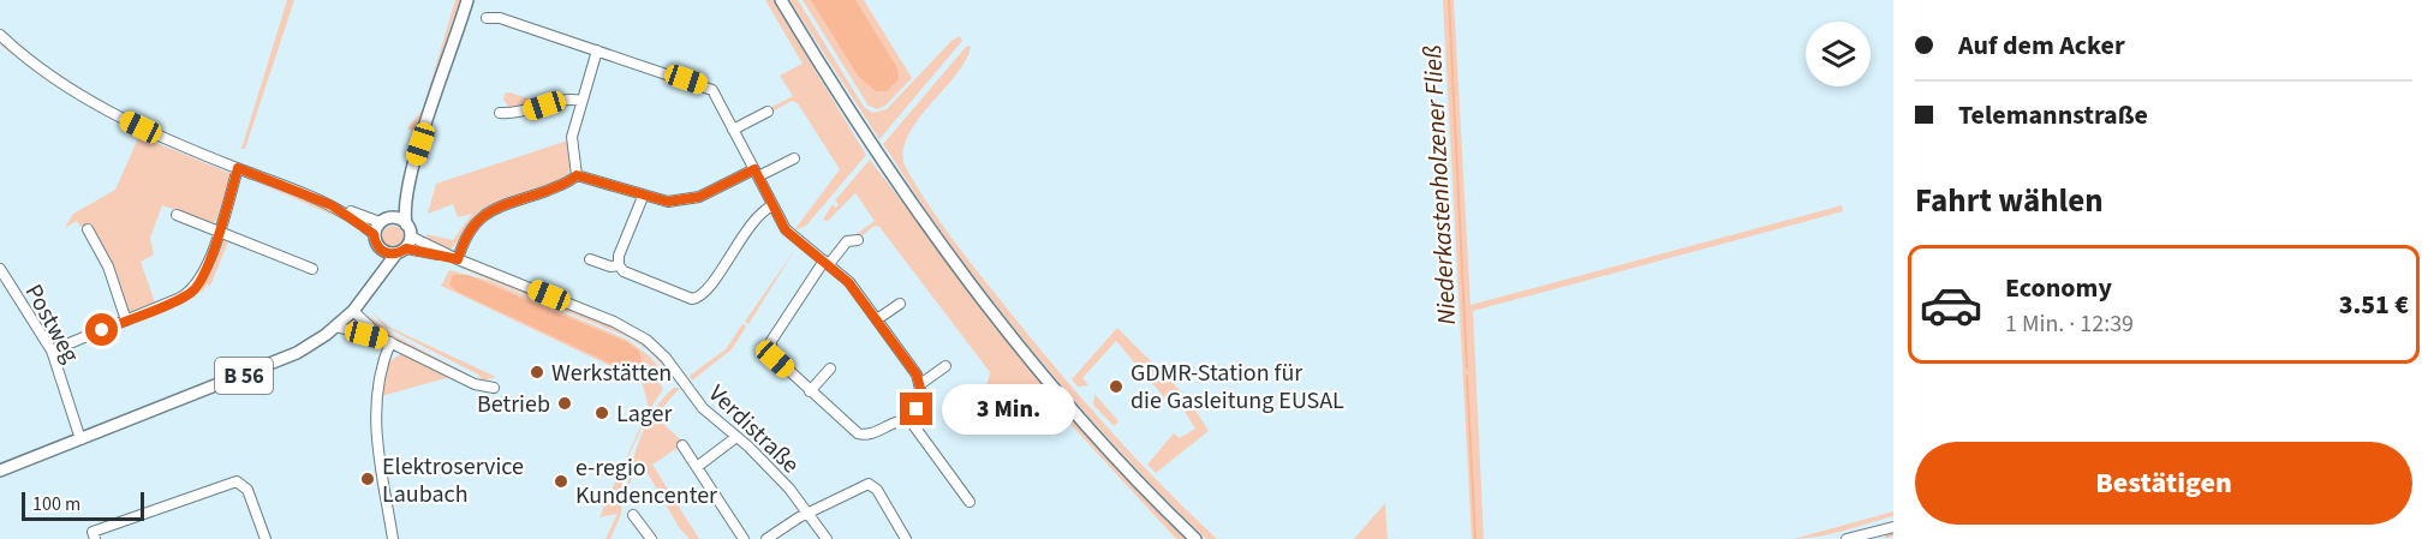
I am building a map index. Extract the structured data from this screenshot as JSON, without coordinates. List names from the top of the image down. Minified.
{"streets":{"main road":["B 56"],"street":["Postweg","Verdistraße"]},"crossings":[["Postweg","B 56"],["B 56","Verdistraße"]],"water":["Niederkastenholzener Fließ"],"places":["Werkstätten","GDMR-Station für die Gasleitung EUSAL","Betrieb","Lager","Elektroservice Laubach","e-regio Kundencenter"],"scale_bar":"100 m","page":{"banner":["Auf dem Acker","Telemannstraße"],"heading":"Fahrt wählen","list":[{"name":"Economy","note":"1 Min. · 12:39","value":"3.51 €"}],"bubble":"3 Min.","buttons":"Bestätigen","scale":"100 m"}}
